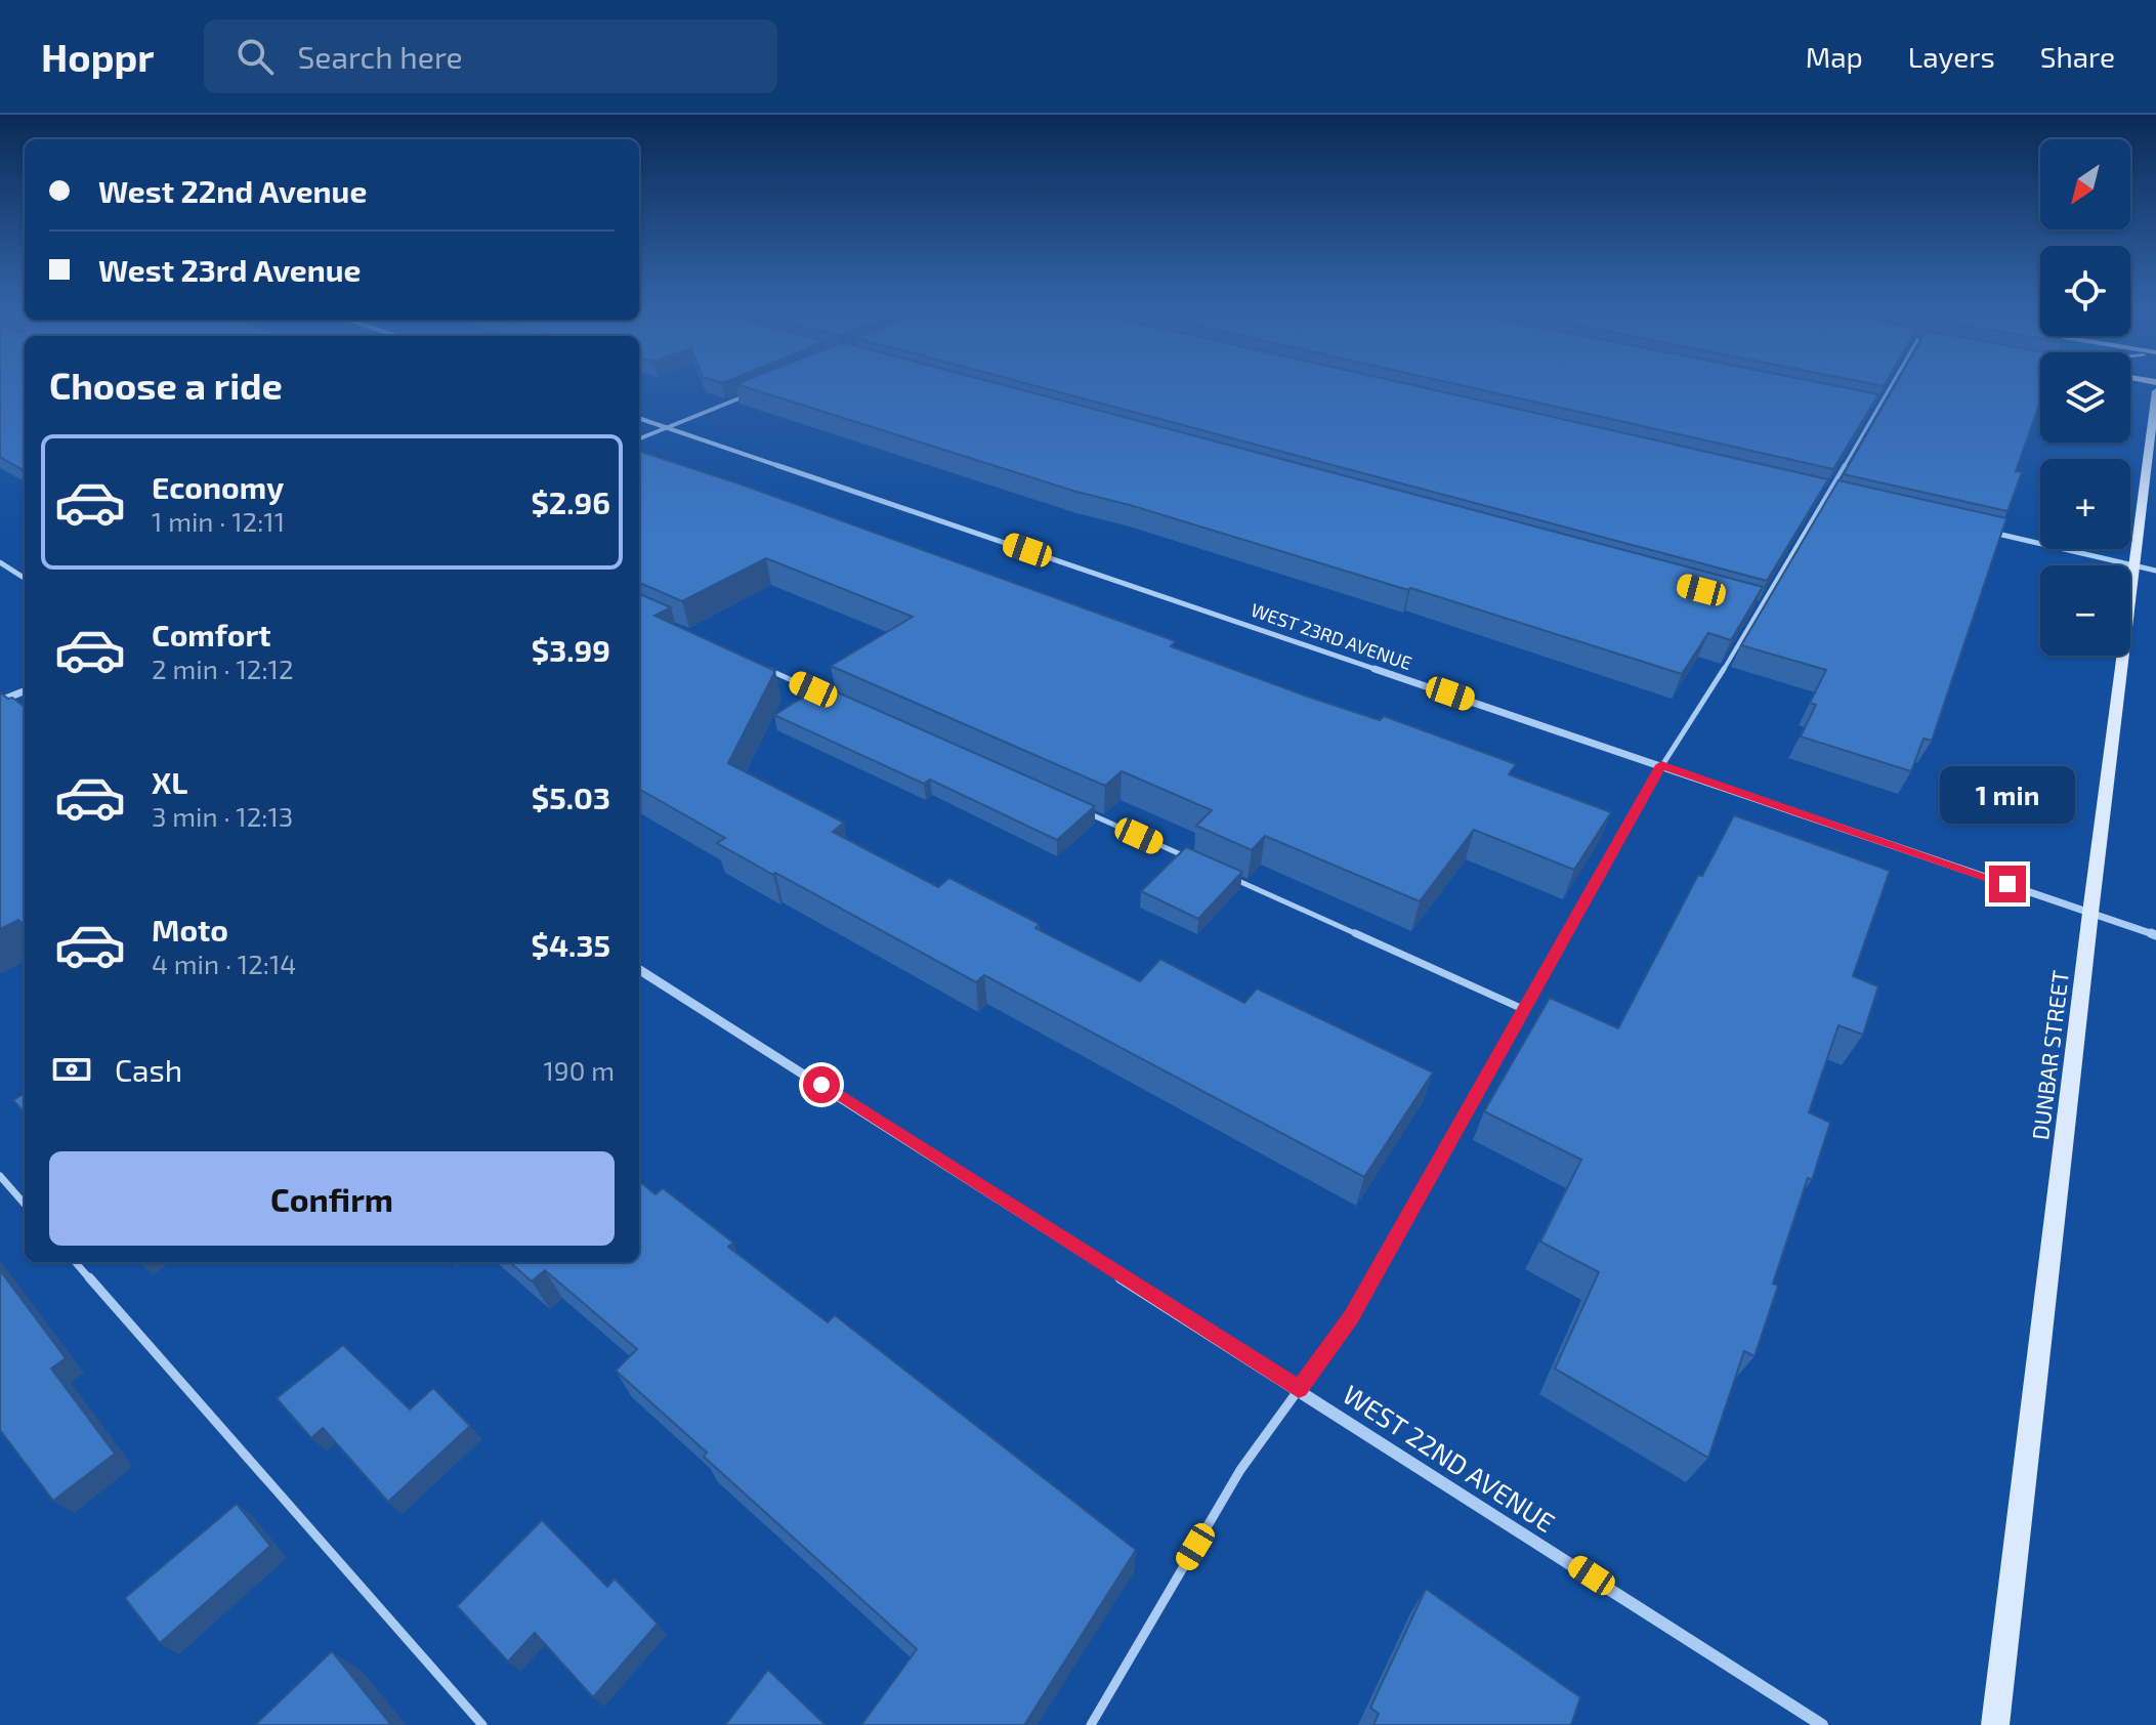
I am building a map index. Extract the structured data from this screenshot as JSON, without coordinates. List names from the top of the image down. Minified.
{"streets":{"main road":["DUNBAR STREET"],"street":["WEST 23RD AVENUE","WEST 22ND AVENUE"]},"crossings":[["WEST 23RD AVENUE","DUNBAR STREET"]],"north":"bottom left","page":{"header":"Hoppr","search":"Search here","nav":["Map","Layers","Share"],"map_buttons":["+","−"],"banner":["West 22nd Avenue","West 23rd Avenue"],"heading":"Choose a ride","list":[{"name":"Economy","note":"1 min · 12:11","value":"$2.96"},{"name":"Comfort","note":"2 min · 12:12","value":"$3.99"},{"name":"XL","note":"3 min · 12:13","value":"$5.03"},{"name":"Moto","note":"4 min · 12:14","value":"$4.35"}],"bubble":"1 min","pay":["Cash","190 m"],"buttons":"Confirm"}}
